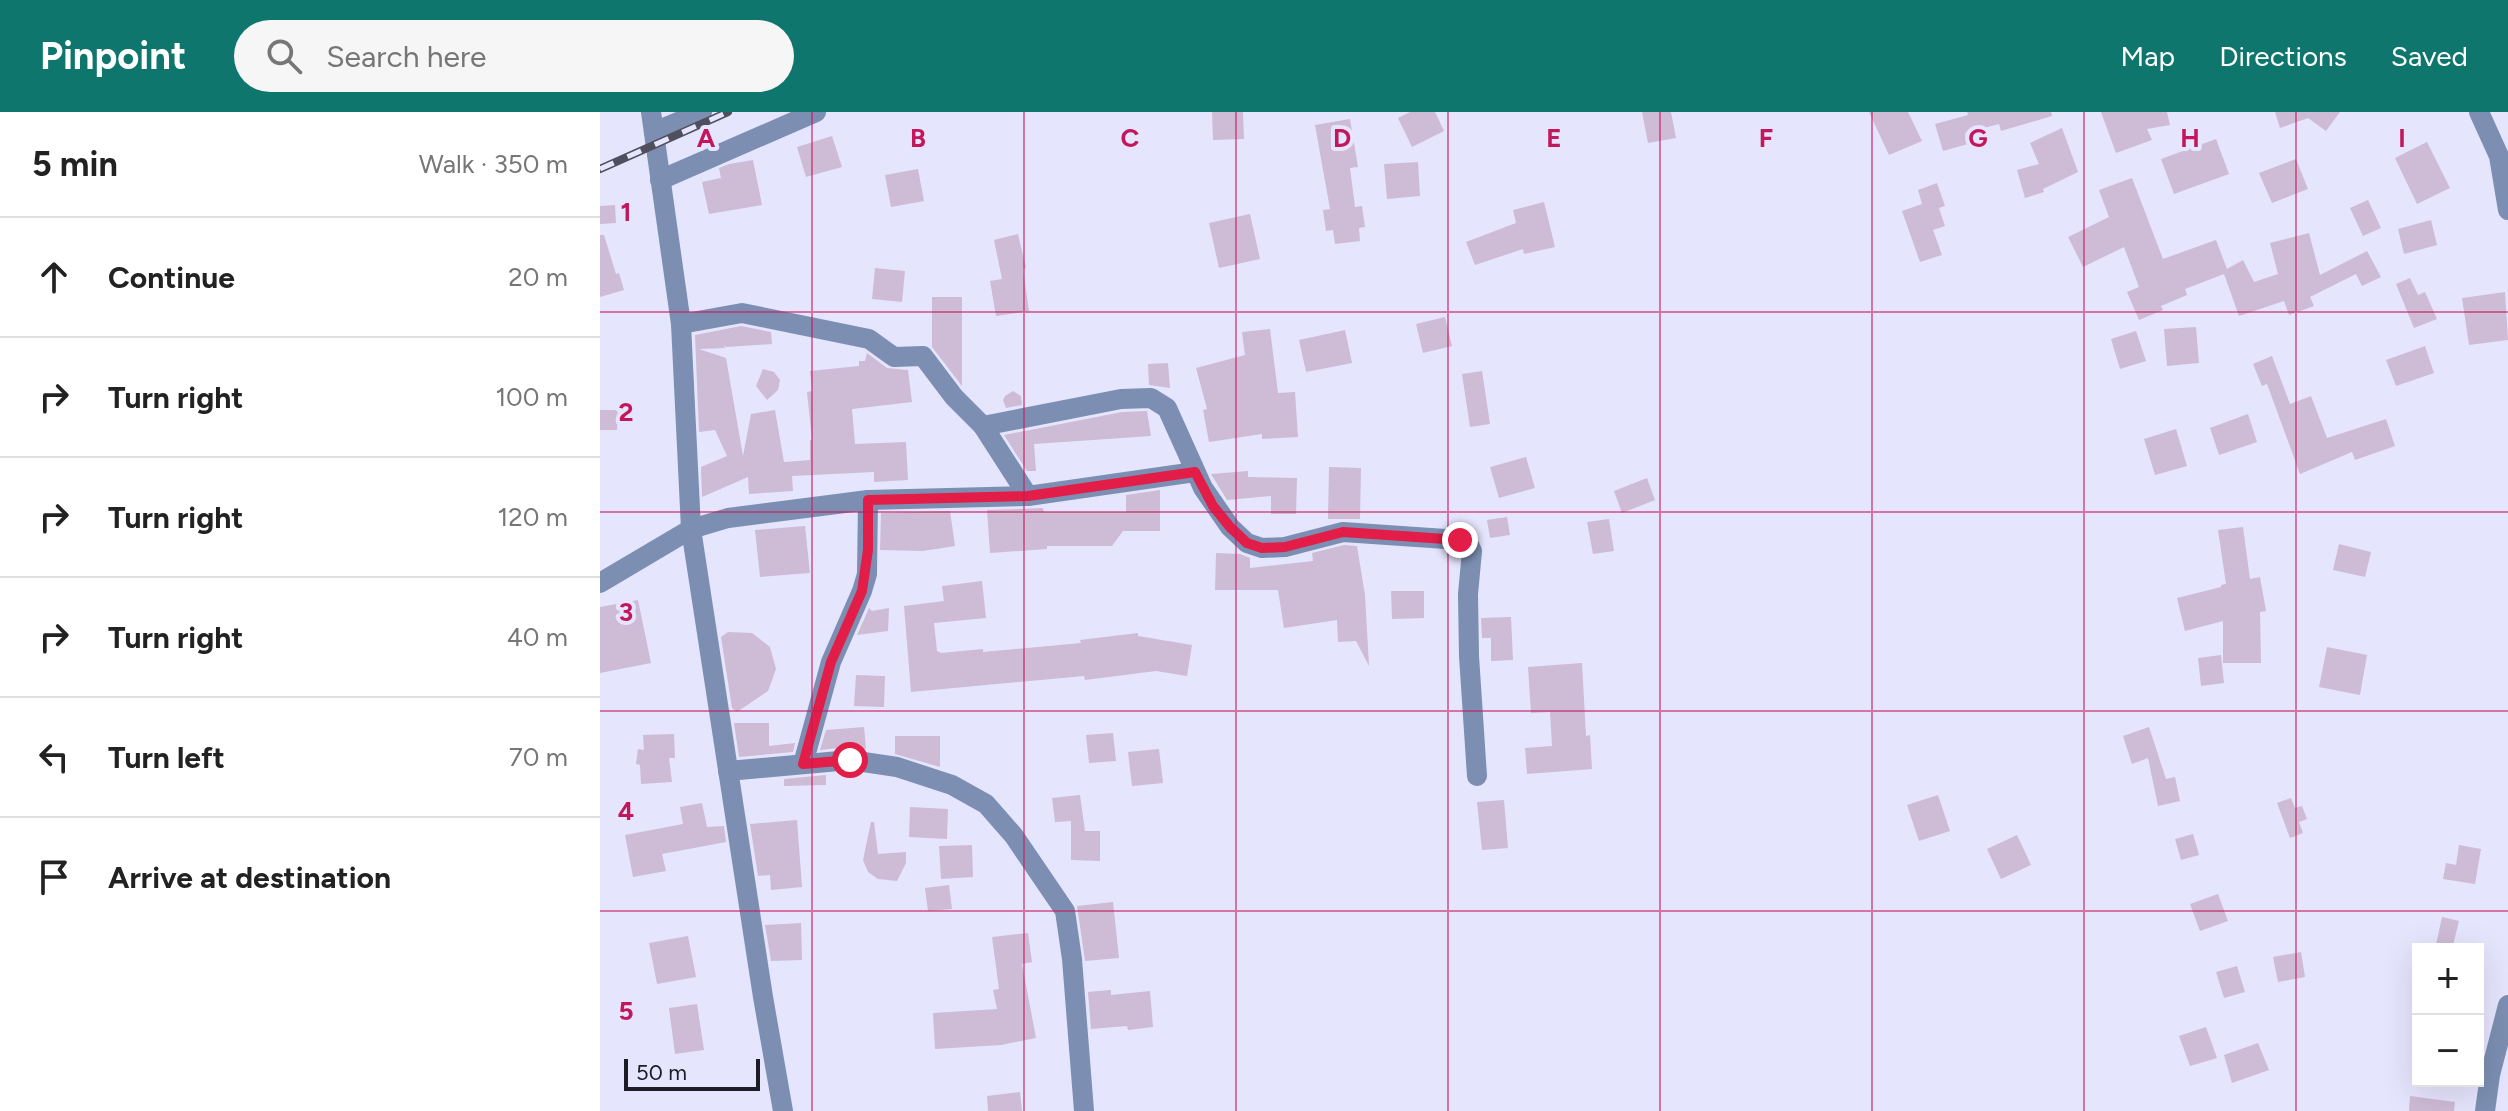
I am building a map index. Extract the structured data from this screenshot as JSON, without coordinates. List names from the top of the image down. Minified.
{"scale_bar":"50 m","page":{"header":"Pinpoint","search":"Search here","nav":["Map","Directions","Saved"],"heading":["5 min","Walk · 350 m"],"list":[["Continue","20 m"],["Turn right","100 m"],["Turn right","120 m"],["Turn right","40 m"],["Turn left","70 m"],"Arrive at destination"],"map_buttons":["+","−"],"scale":"50 m"},"grid":{"columns":["A","B","C","D","E","F","G","H","I"],"rows":["1","2","3","4","5"]}}
